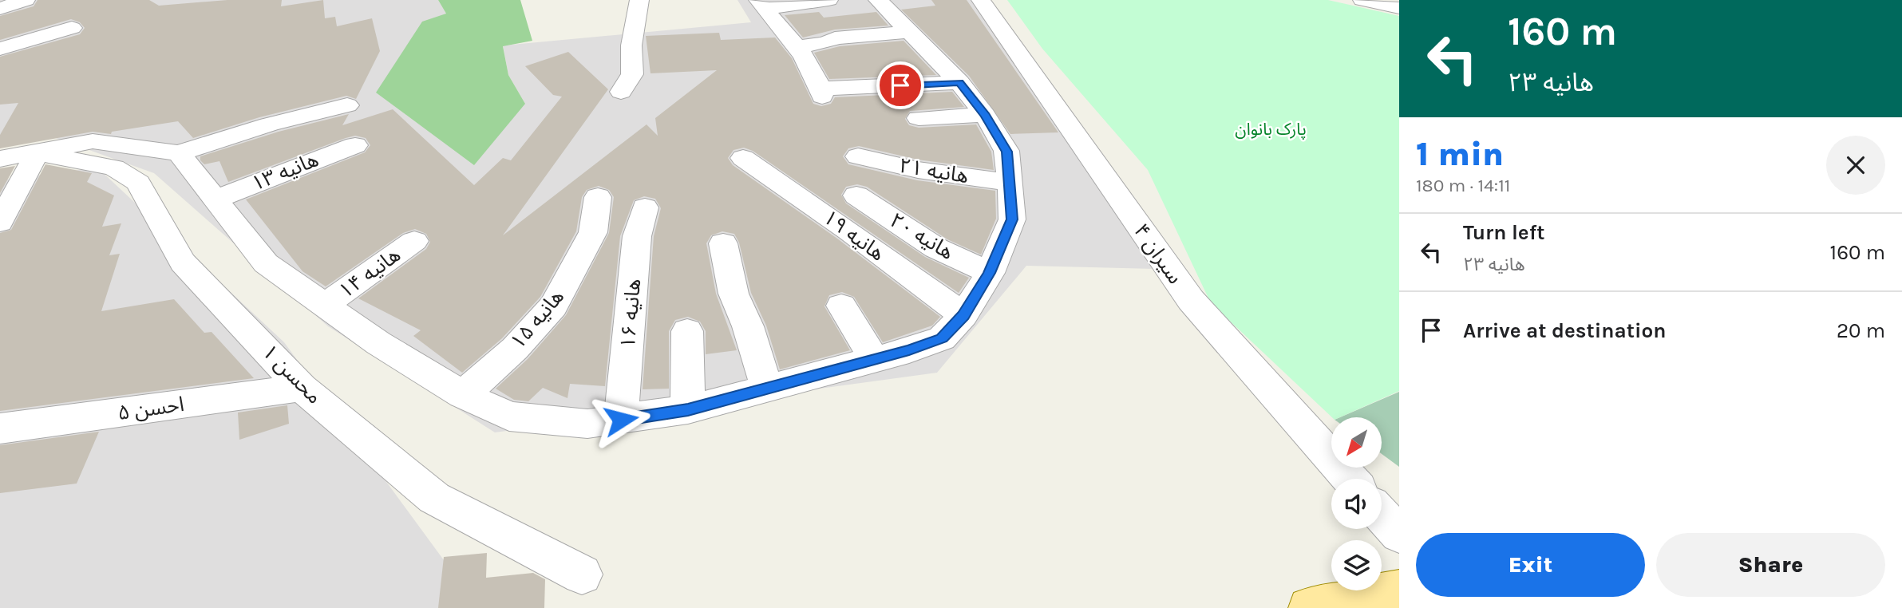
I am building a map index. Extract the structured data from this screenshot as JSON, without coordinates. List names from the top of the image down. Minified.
{"streets":{"street":["هانیه ۲۱","هانیه ۱۳","هانیه ۱۹","هانیه ۲۰","سیران ۴","هانیه ۱۴","هانیه ۱۶","هانیه ۱۵","محسن ۱","احسن ۵"]},"crossings":[["محسن ۱","احسن ۵"]],"parks":["پارک بانوان"],"north":"bottom left","page":{"turn":["160 m","هانیه ۲۳"],"heading":["1 min","180 m · 14:11"],"list":[{"name":"Turn left","note":"هانیه ۲۳","value":"160 m"},{"name":"Arrive at destination","value":"20 m"}],"buttons":["Exit","Share"]}}
